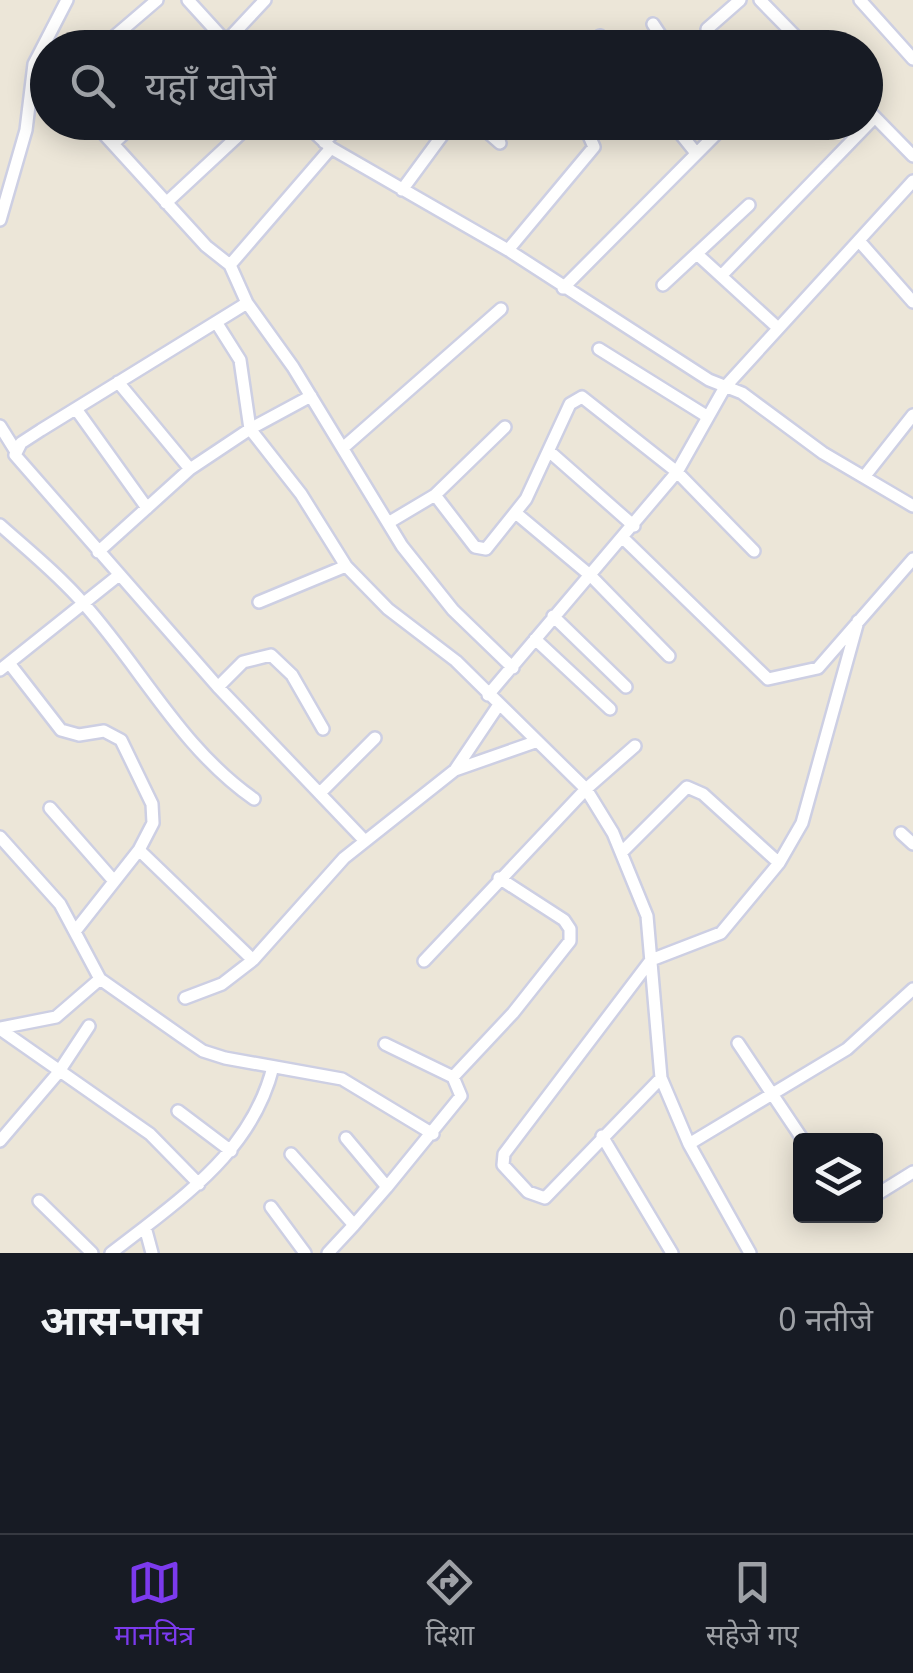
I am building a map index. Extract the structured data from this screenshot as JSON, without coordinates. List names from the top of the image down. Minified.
{"page":{"search":"यहाँ खोजें","heading":["आस-पास","0 नतीजे"],"nav":["मानचित्र","दिशा","सहेजे गए"]}}
